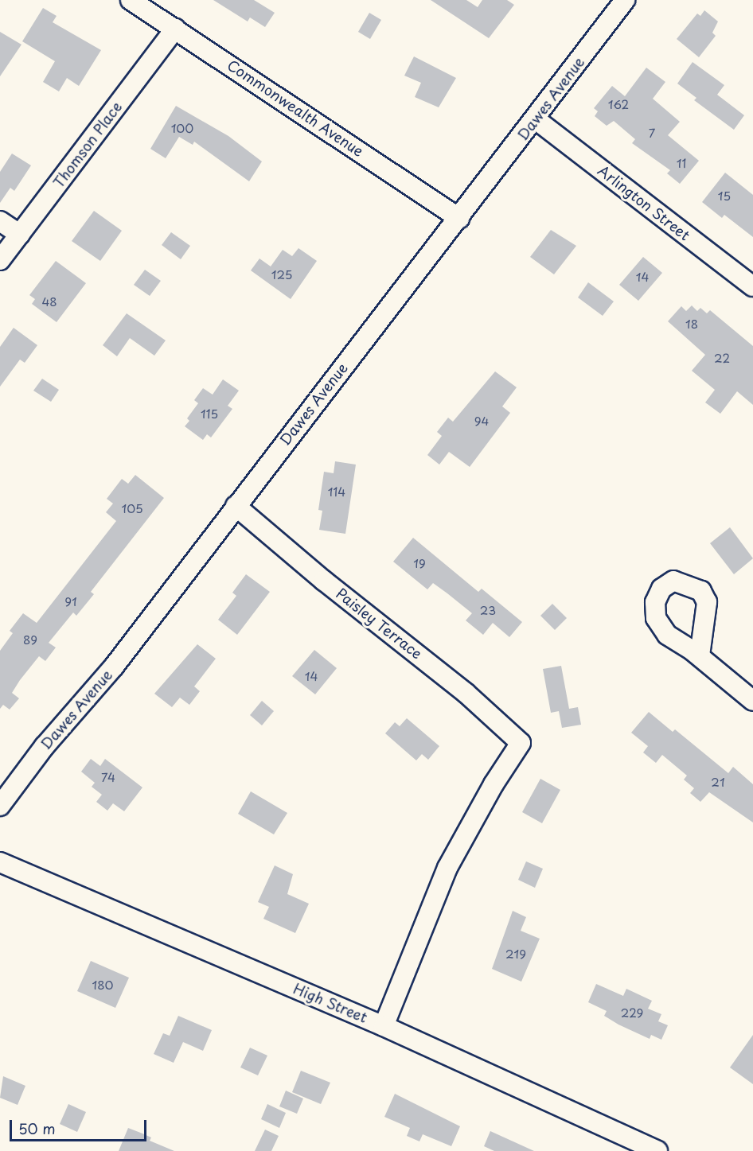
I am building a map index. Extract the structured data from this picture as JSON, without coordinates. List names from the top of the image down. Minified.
{"streets":{"street":["Dawes Avenue","Commonwealth Avenue","Thomson Place","Arlington Street","Paisley Terrace","High Street"]},"crossings":[["Dawes Avenue","Commonwealth Avenue"],["Dawes Avenue","Arlington Street"],["Dawes Avenue","Paisley Terrace"],["Commonwealth Avenue","Thomson Place"],["Paisley Terrace","High Street"]],"house_numbers":["162","100","7","11","15","125","14","48","18","22","115","94","114","105","19","91","23","89","14","74","21","219","180","229"],"scale_bar":"50 m"}
